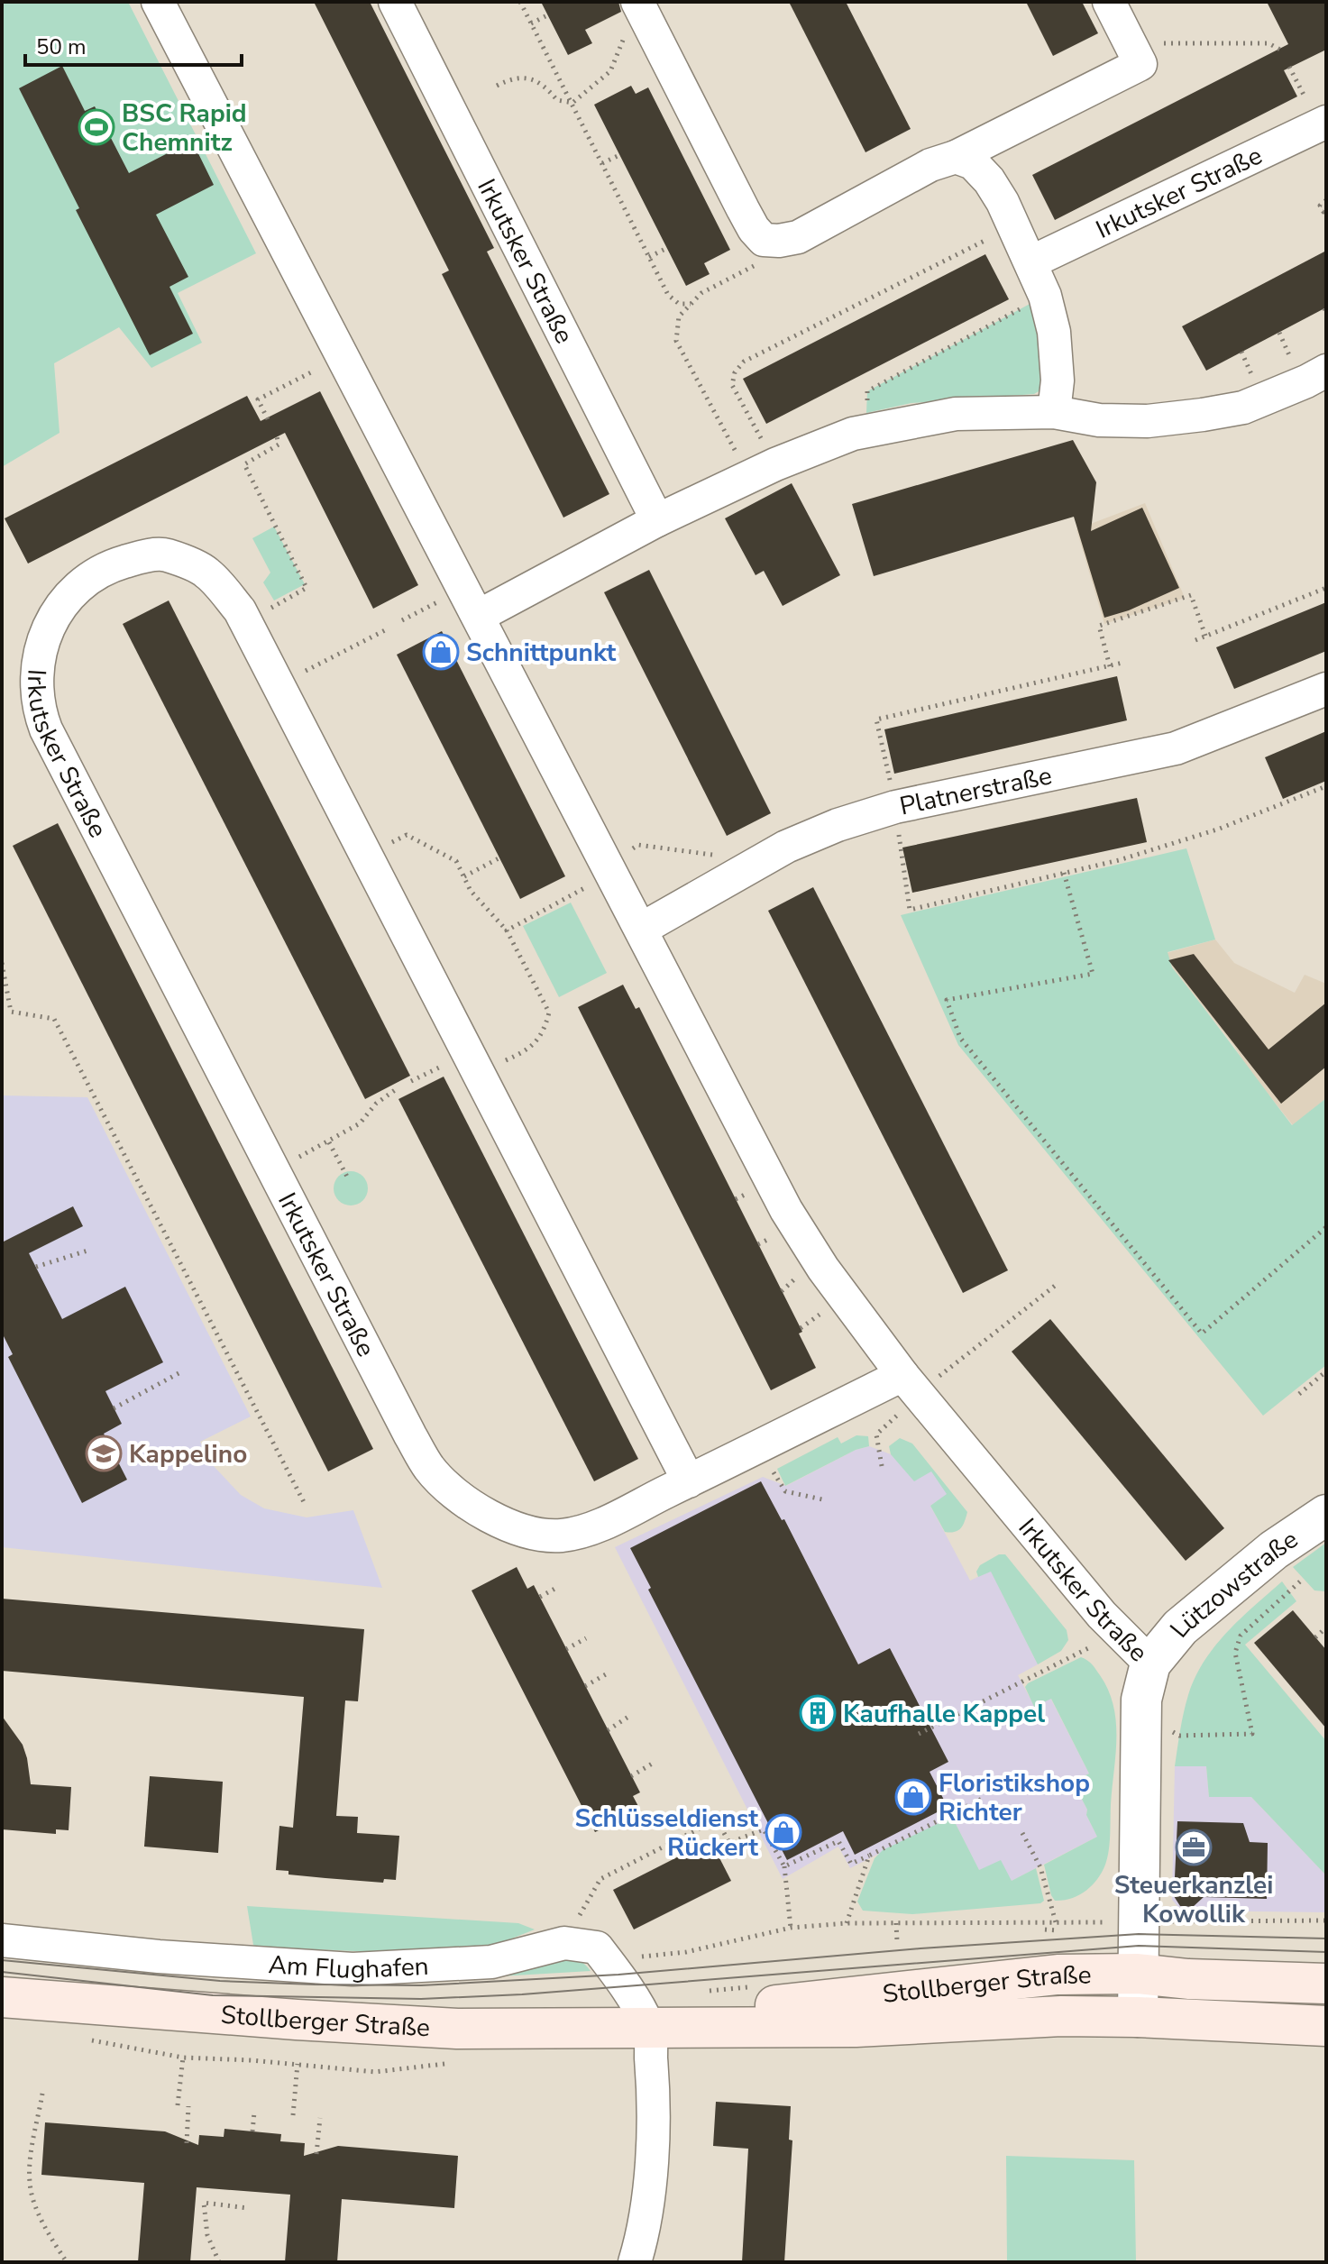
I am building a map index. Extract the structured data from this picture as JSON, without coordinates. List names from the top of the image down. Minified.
{"streets":{"main road":["Stollberger Straße"],"street":["Irkutsker Straße","Platnerstraße","Lützowstraße","Am Flughafen"]},"crossings":[["Irkutsker Straße","Platnerstraße"],["Irkutsker Straße","Lützowstraße"],["Irkutsker Straße","Stollberger Straße"]],"places":{"sports":["BSC Rapid Chemnitz"],"shop":["Schnittpunkt","Floristikshop Richter","Schlüsseldienst Rückert"],"school or university":["Kappelino"],"building":["Kaufhalle Kappel"],"office":["Steuerkanzlei Kowollik"]},"scale_bar":"50 m"}
